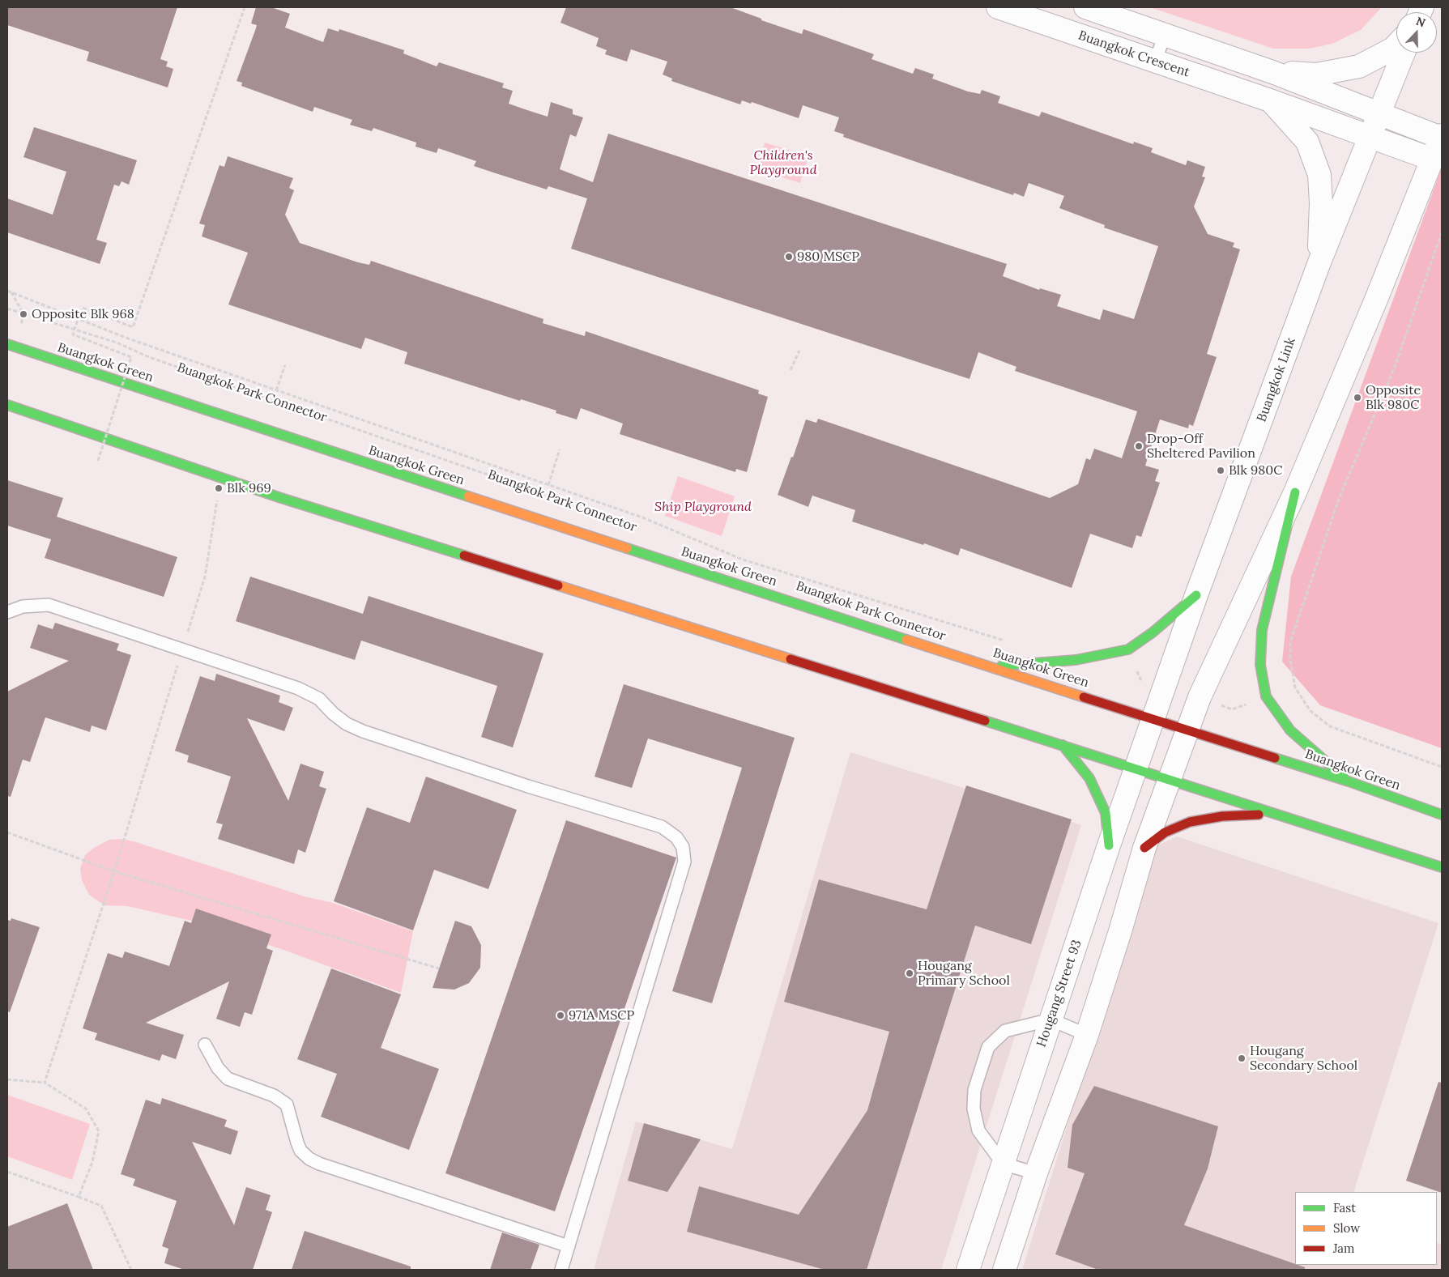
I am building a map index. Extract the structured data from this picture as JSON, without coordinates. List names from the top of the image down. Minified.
{"streets":{"main road":["Buangkok Green"],"street":["Buangkok Crescent","Buangkok Link","Hougang Street 93"],"path":["Buangkok Park Connector"]},"crossings":[["Buangkok Crescent","Buangkok Link"],["Buangkok Green","Buangkok Link"],["Buangkok Green","Hougang Street 93"],["Buangkok Link","Hougang Street 93"]],"parks":["Children's Playground","Ship Playground"],"places":["980 MSCP","Opposite Blk 968","Opposite Blk 980C","Drop-Off Sheltered Pavilion","Blk 980C","Blk 969","Hougang Primary School","971A MSCP","Hougang Secondary School"],"legend":["Fast","Slow","Jam"],"north":"top"}
